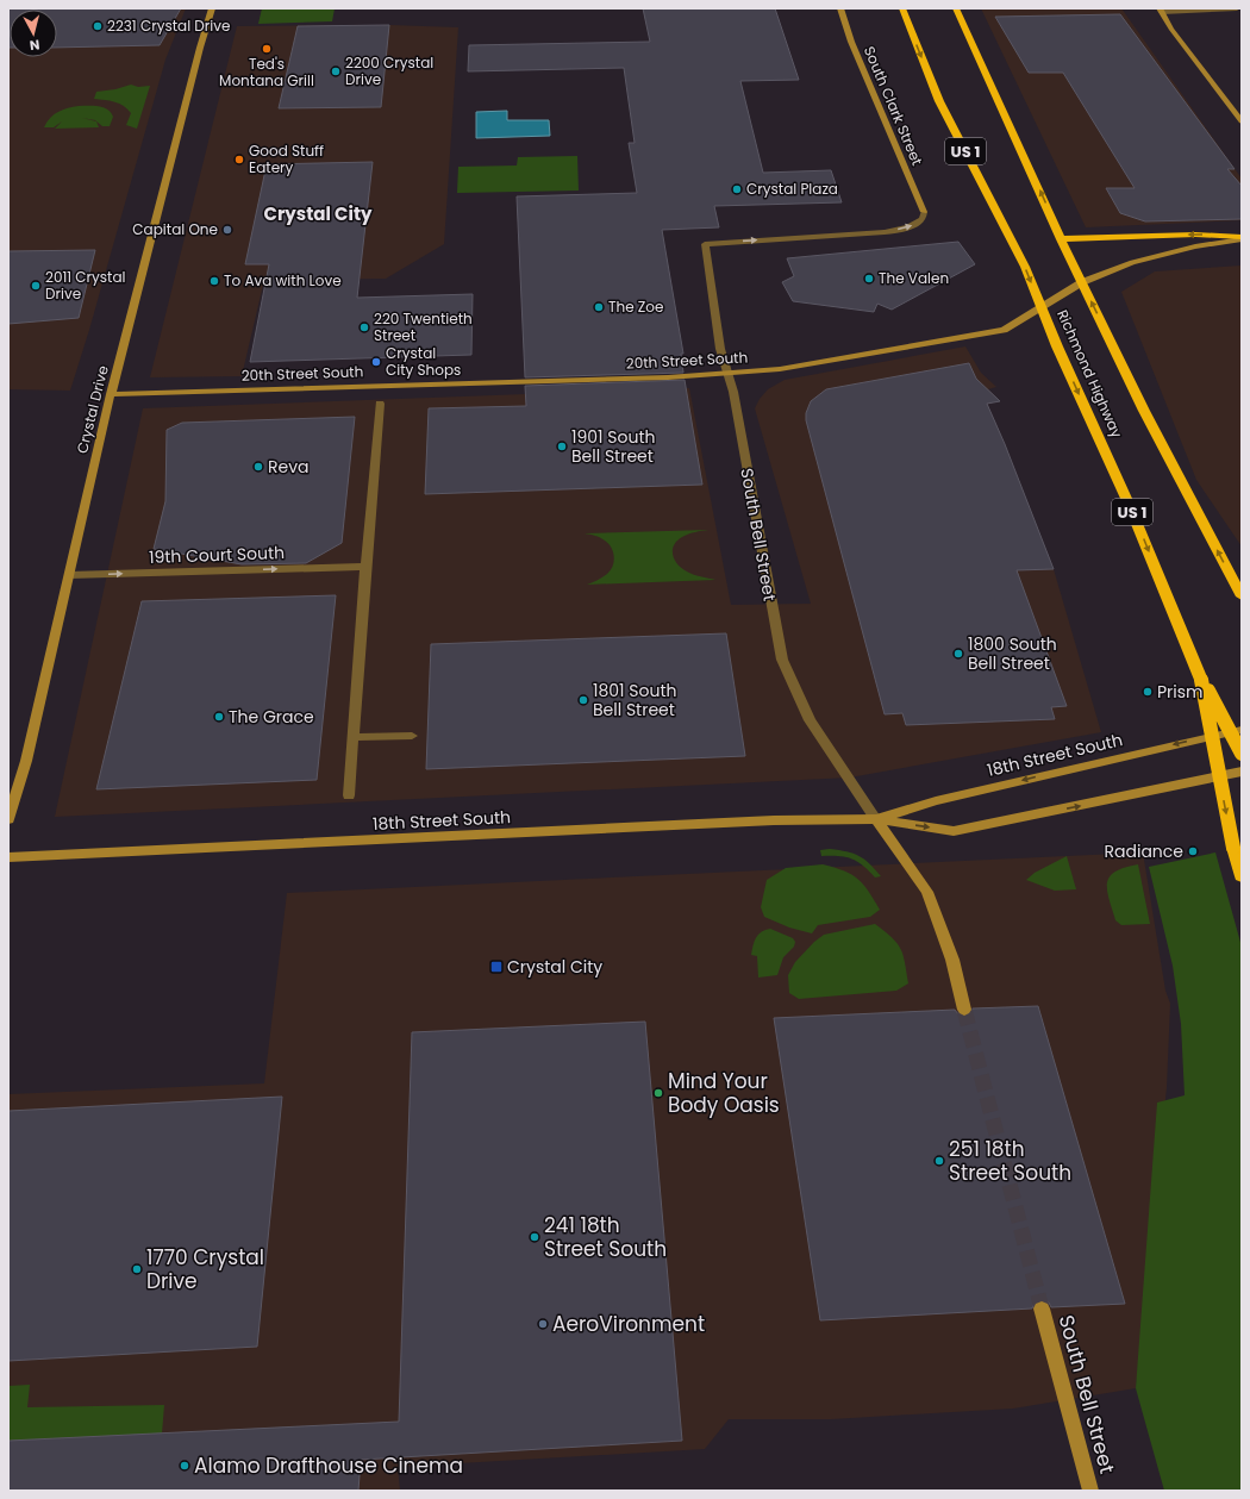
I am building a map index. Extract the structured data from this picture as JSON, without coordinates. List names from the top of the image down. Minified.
{"streets":{"highway":["US 1","Richmond Highway"],"street":["South Clark Street","20th Street South","Crystal Drive","South Bell Street","19th Court South","18th Street South"]},"crossings":[["South Clark Street","South Bell Street"],["20th Street South","Richmond Highway"],["20th Street South","Crystal Drive"],["20th Street South","South Bell Street"],["Crystal Drive","19th Court South"],["South Bell Street","18th Street South"]],"one_way":["19th Court South"],"districts":["Crystal City"],"places":{"other":["2231 Crystal Drive","Ted's Montana Grill","2200 Crystal Drive","Good Stuff Eatery","Crystal Plaza","Capital One","The Valen","To Ava with Love","2011 Crystal Drive","The Zoe","220 Twentieth Street","Crystal City Shops","1901 South Bell Street","Reva","1800 South Bell Street","Prism","1801 South Bell Street","The Grace","Radiance","Mind Your Body Oasis","251 18th Street South","241 18th Street South","1770 Crystal Drive","AeroVironment","Alamo Drafthouse Cinema"],"transit":["Crystal City"]},"north":"bottom"}
